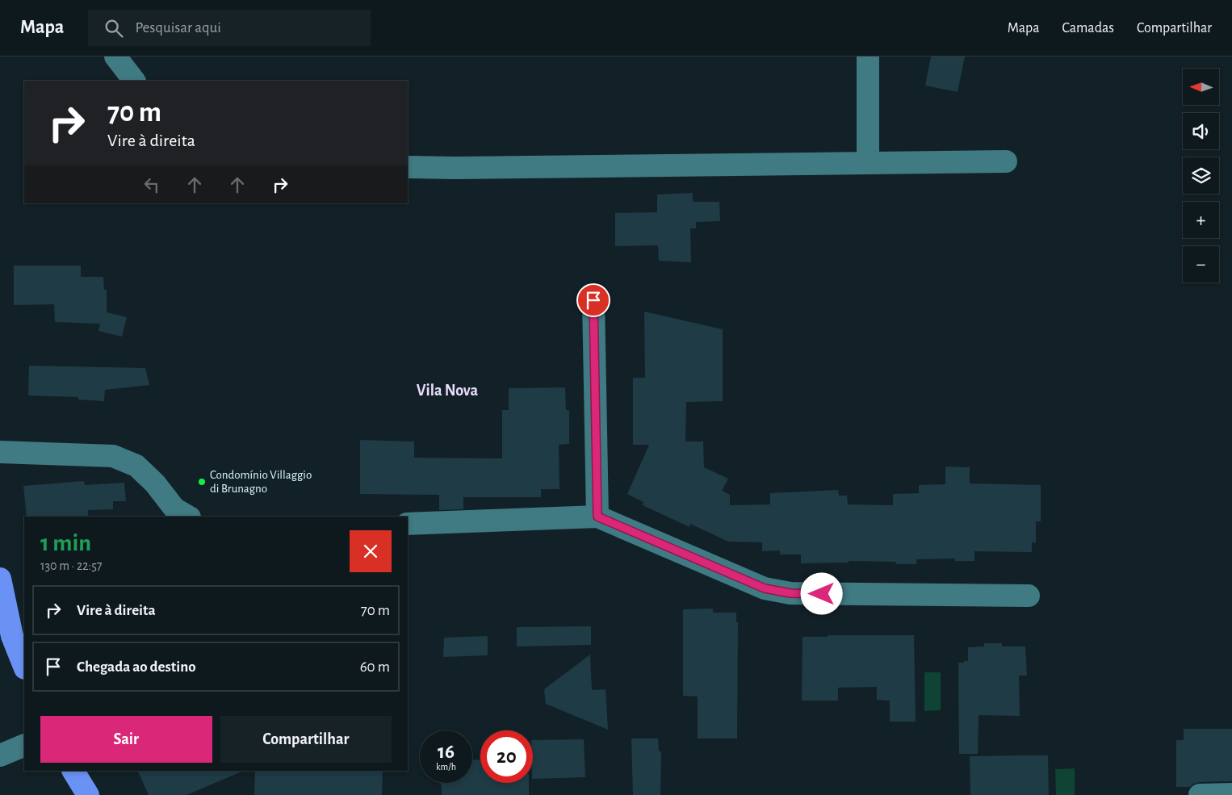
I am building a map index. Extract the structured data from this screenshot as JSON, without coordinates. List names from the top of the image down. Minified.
{"districts":["Vila Nova"],"places":["Condomínio Villaggio di Brunagno"],"north":"left","page":{"header":"Mapa","search":"Pesquisar aqui","nav":["Mapa","Camadas","Compartilhar"],"map_buttons":["+","−"],"turn":["70 m","Vire à direita"],"heading":["1 min","130 m · 22:57"],"list":[{"name":"Vire à direita","value":"70 m"},{"name":"Chegada ao destino","value":"60 m"}],"buttons":["Sair","Compartilhar"],"speed":"16 km/h","limit":"20"}}
